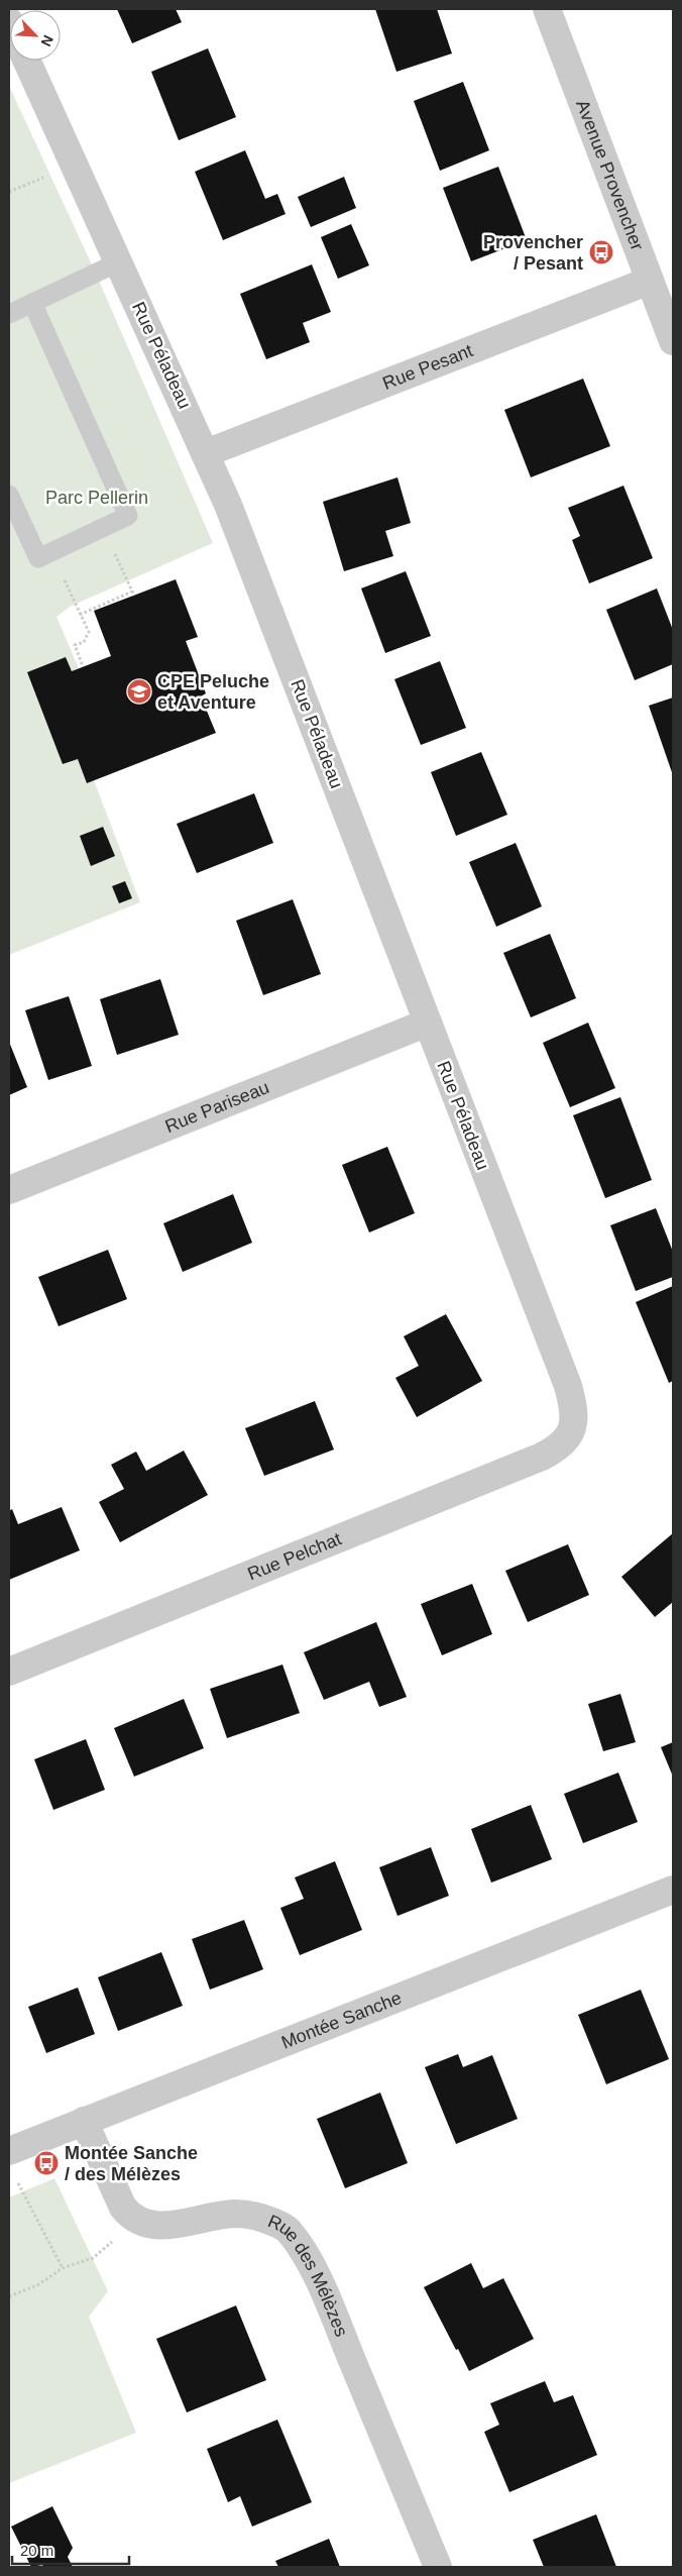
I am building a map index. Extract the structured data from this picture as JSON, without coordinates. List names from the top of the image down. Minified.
{"streets":{"street":["Avenue Provencher","Rue Péladeau","Rue Pesant","Rue Pariseau","Rue Pelchat","Montée Sanche","Rue des Mélèzes"]},"crossings":[["Avenue Provencher","Rue Pesant"],["Rue Péladeau","Rue Pesant"],["Rue Péladeau","Rue Pariseau"],["Rue Péladeau","Rue Pelchat"],["Montée Sanche","Rue des Mélèzes"]],"parks":["Parc Pellerin"],"places":{"bus stop":["Provencher / Pesant","Montée Sanche / des Mélèzes"],"school or university":["CPE Peluche et Aventure"]},"scale_bar":"20 m","north":"bottom right"}
